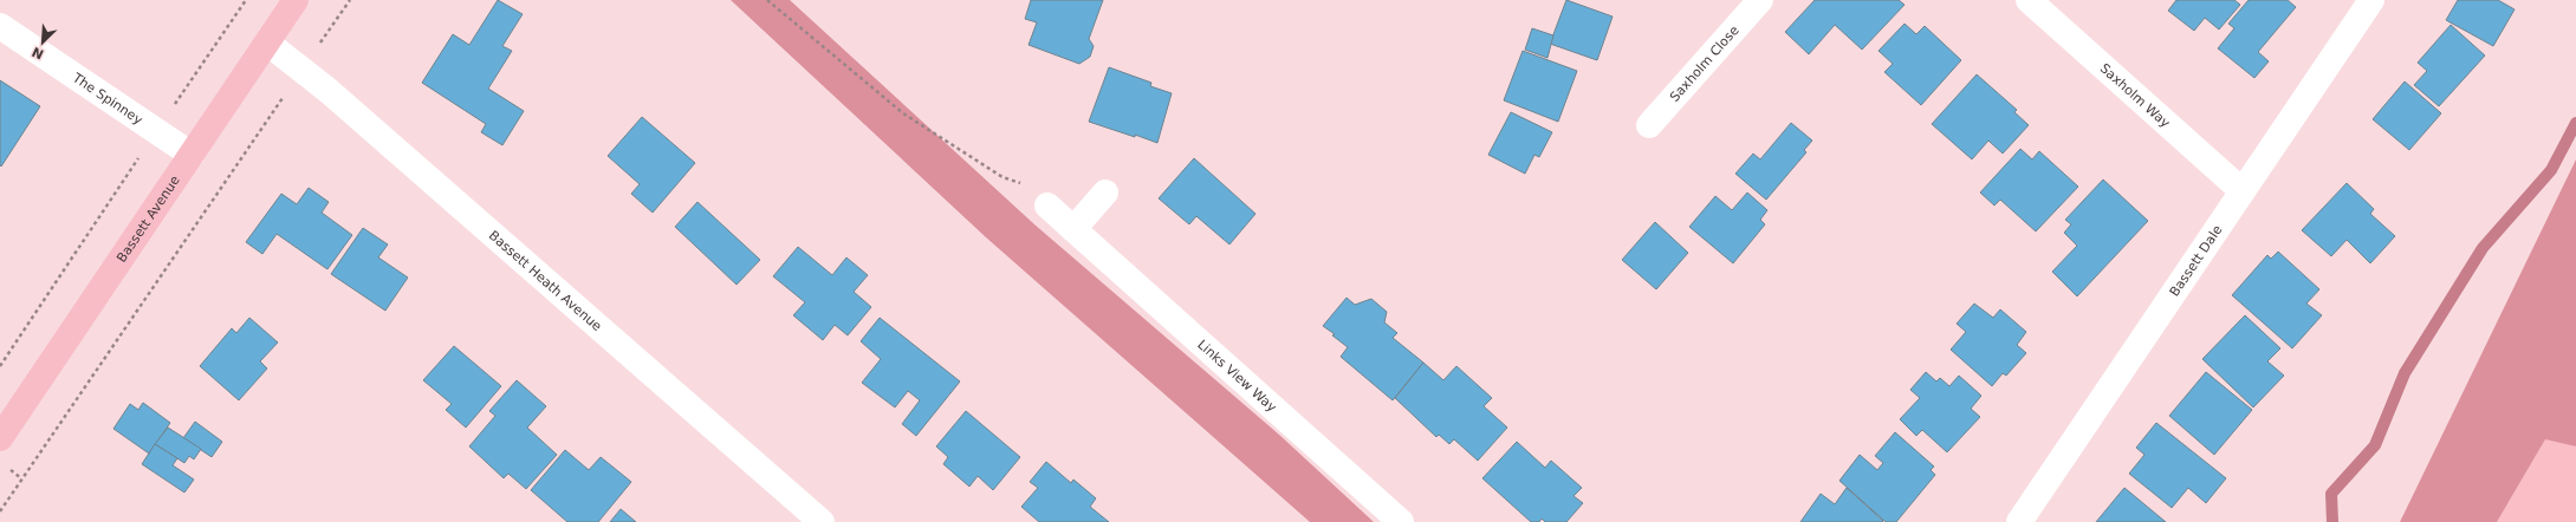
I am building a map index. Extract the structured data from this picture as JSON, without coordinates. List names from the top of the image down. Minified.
{"streets":{"main road":["Bassett Avenue"],"street":["Saxholm Close","Saxholm Way","The Spinney","Bassett Dale","Bassett Heath Avenue","Links View Way"]},"crossings":[["Saxholm Way","Bassett Dale"],["The Spinney","Bassett Avenue"],["Bassett Avenue","Bassett Heath Avenue"]],"north":"bottom left"}
